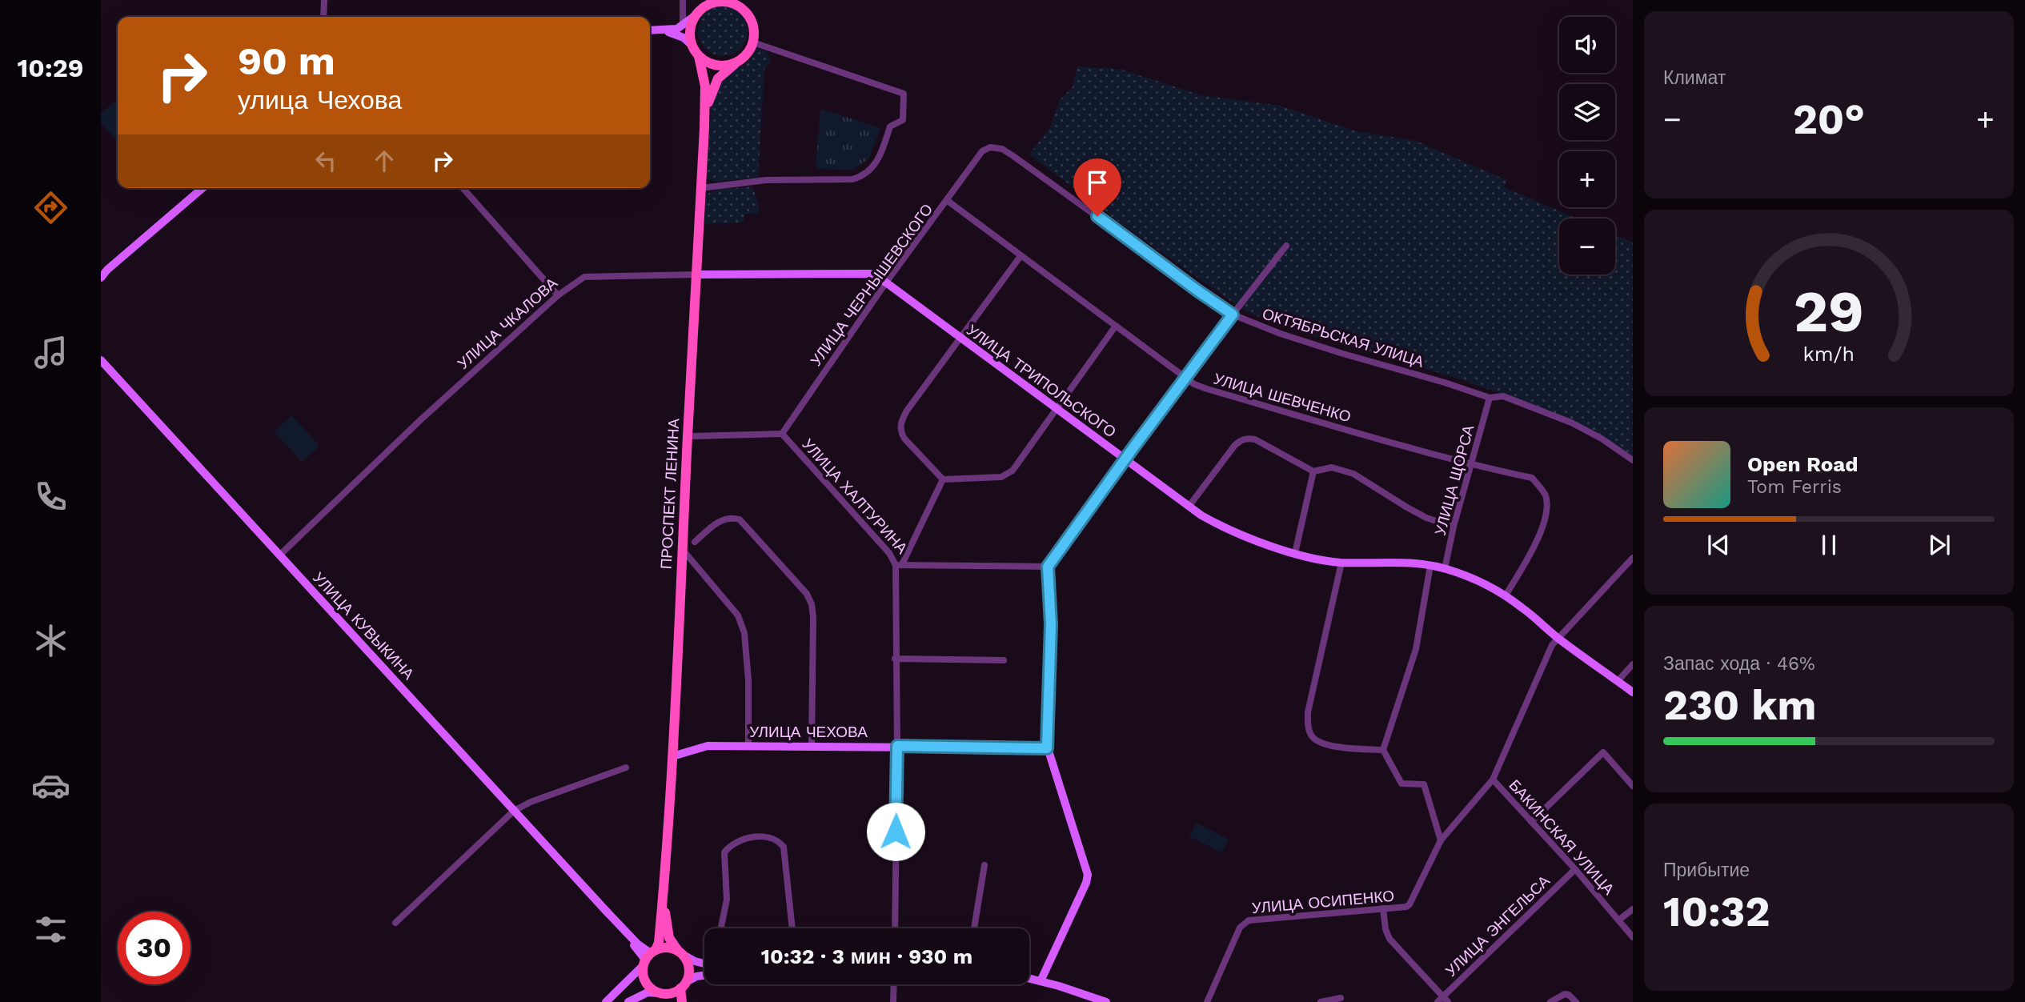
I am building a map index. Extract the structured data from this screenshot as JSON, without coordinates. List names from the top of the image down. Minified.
{"streets":{"main road":["ПРОСПЕКТ ЛЕНИНА"],"street":["УЛИЦА ЧЕРНЫШЕВСКОГО","УЛИЦА ЧКАЛОВА","ОКТЯБРЬСКАЯ УЛИЦА","УЛИЦА ТРИПОЛЬСКОГО","УЛИЦА ШЕВЧЕНКО","УЛИЦА ЩОРСА","УЛИЦА ХАЛТУРИНА","УЛИЦА КУВЫКИНА","УЛИЦА ЧЕХОВА","БАКИНСКАЯ УЛИЦА","УЛИЦА ОСИПЕНКО","УЛИЦА ЭНГЕЛЬСА"]},"crossings":[["УЛИЦА ЧЕРНЫШЕВСКОГО","УЛИЦА ЧКАЛОВА"],["УЛИЦА ЧЕРНЫШЕВСКОГО","ОКТЯБРЬСКАЯ УЛИЦА"],["УЛИЦА ЧЕРНЫШЕВСКОГО","УЛИЦА ТРИПОЛЬСКОГО"],["УЛИЦА ЧЕРНЫШЕВСКОГО","УЛИЦА ШЕВЧЕНКО"],["УЛИЦА ЧЕРНЫШЕВСКОГО","УЛИЦА ХАЛТУРИНА"],["УЛИЦА ЧКАЛОВА","УЛИЦА ТРИПОЛЬСКОГО"],["УЛИЦА ЧКАЛОВА","ПРОСПЕКТ ЛЕНИНА"],["УЛИЦА ЧКАЛОВА","УЛИЦА КУВЫКИНА"],["ОКТЯБРЬСКАЯ УЛИЦА","УЛИЦА ЩОРСА"],["УЛИЦА ТРИПОЛЬСКОГО","УЛИЦА ШЕВЧЕНКО"],["УЛИЦА ТРИПОЛЬСКОГО","УЛИЦА ЩОРСА"],["УЛИЦА ТРИПОЛЬСКОГО","УЛИЦА ОСИПЕНКО"],["УЛИЦА ШЕВЧЕНКО","УЛИЦА ЩОРСА"],["ПРОСПЕКТ ЛЕНИНА","УЛИЦА КУВЫКИНА"],["ПРОСПЕКТ ЛЕНИНА","УЛИЦА ЧЕХОВА"],["БАКИНСКАЯ УЛИЦА","УЛИЦА ОСИПЕНКО"],["БАКИНСКАЯ УЛИЦА","УЛИЦА ЭНГЕЛЬСА"]],"page":{"tabs":"10:29","tile":["Климат",["Запас хода · 46%","230 km"],["Прибытие","10:32"]],"map_buttons":["+","−"],"turn":["90 m","улица Чехова"],"heat":["−","20°","+"],"song":["Open Road","Tom Ferris"],"limit":"30","trip":"10:32 · 3 мин · 930 m","gauge":["29","km/h"]}}
